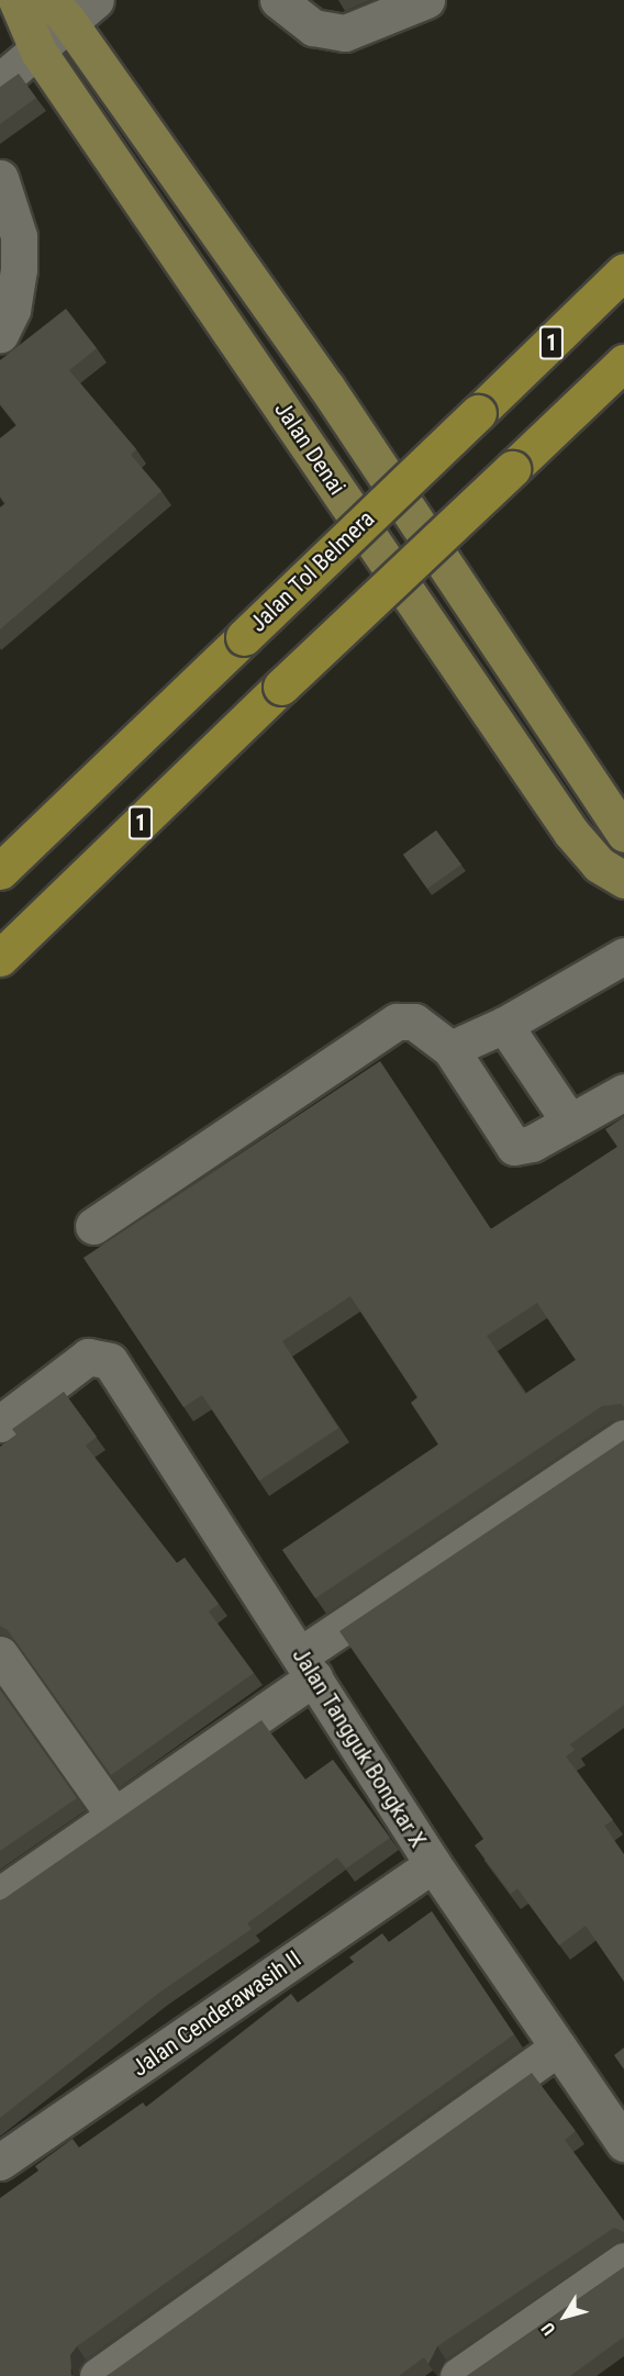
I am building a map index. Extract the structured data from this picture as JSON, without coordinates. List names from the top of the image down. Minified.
{"streets":{"highway":["1","Jalan Tol Belmera"],"main road":["Jalan Denai"],"street":["Jalan Tangguk Bongkar X","Jalan Cenderawasih II"]},"crossings":[["Jalan Tangguk Bongkar X","Jalan Cenderawasih II"]],"north":"bottom left"}
